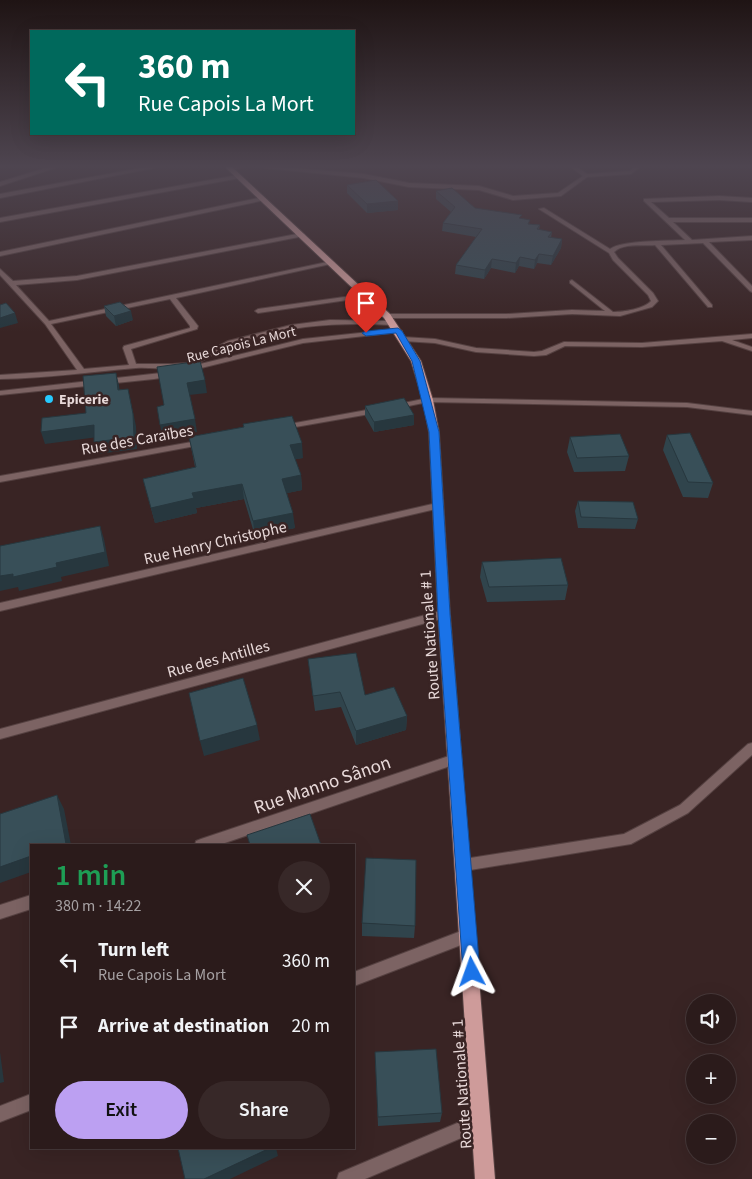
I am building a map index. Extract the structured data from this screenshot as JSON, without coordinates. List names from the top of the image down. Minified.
{"streets":{"main road":["Route Nationale # 1"],"street":["Rue Capois La Mort","Rue des Caraïbes","Rue Henry Christophe","Rue des Antilles","Rue Manno Sânon"]},"crossings":[["Rue Capois La Mort","Route Nationale # 1"],["Rue Henry Christophe","Route Nationale # 1"],["Route Nationale # 1","Rue des Antilles"],["Route Nationale # 1","Rue Manno Sânon"]],"places":["Epicerie"],"page":{"turn":["360 m","Rue Capois La Mort"],"heading":["1 min","380 m · 14:22"],"list":[{"name":"Turn left","note":"Rue Capois La Mort","value":"360 m"},{"name":"Arrive at destination","value":"20 m"}],"map_buttons":["+","−"],"buttons":["Exit","Share"]}}
